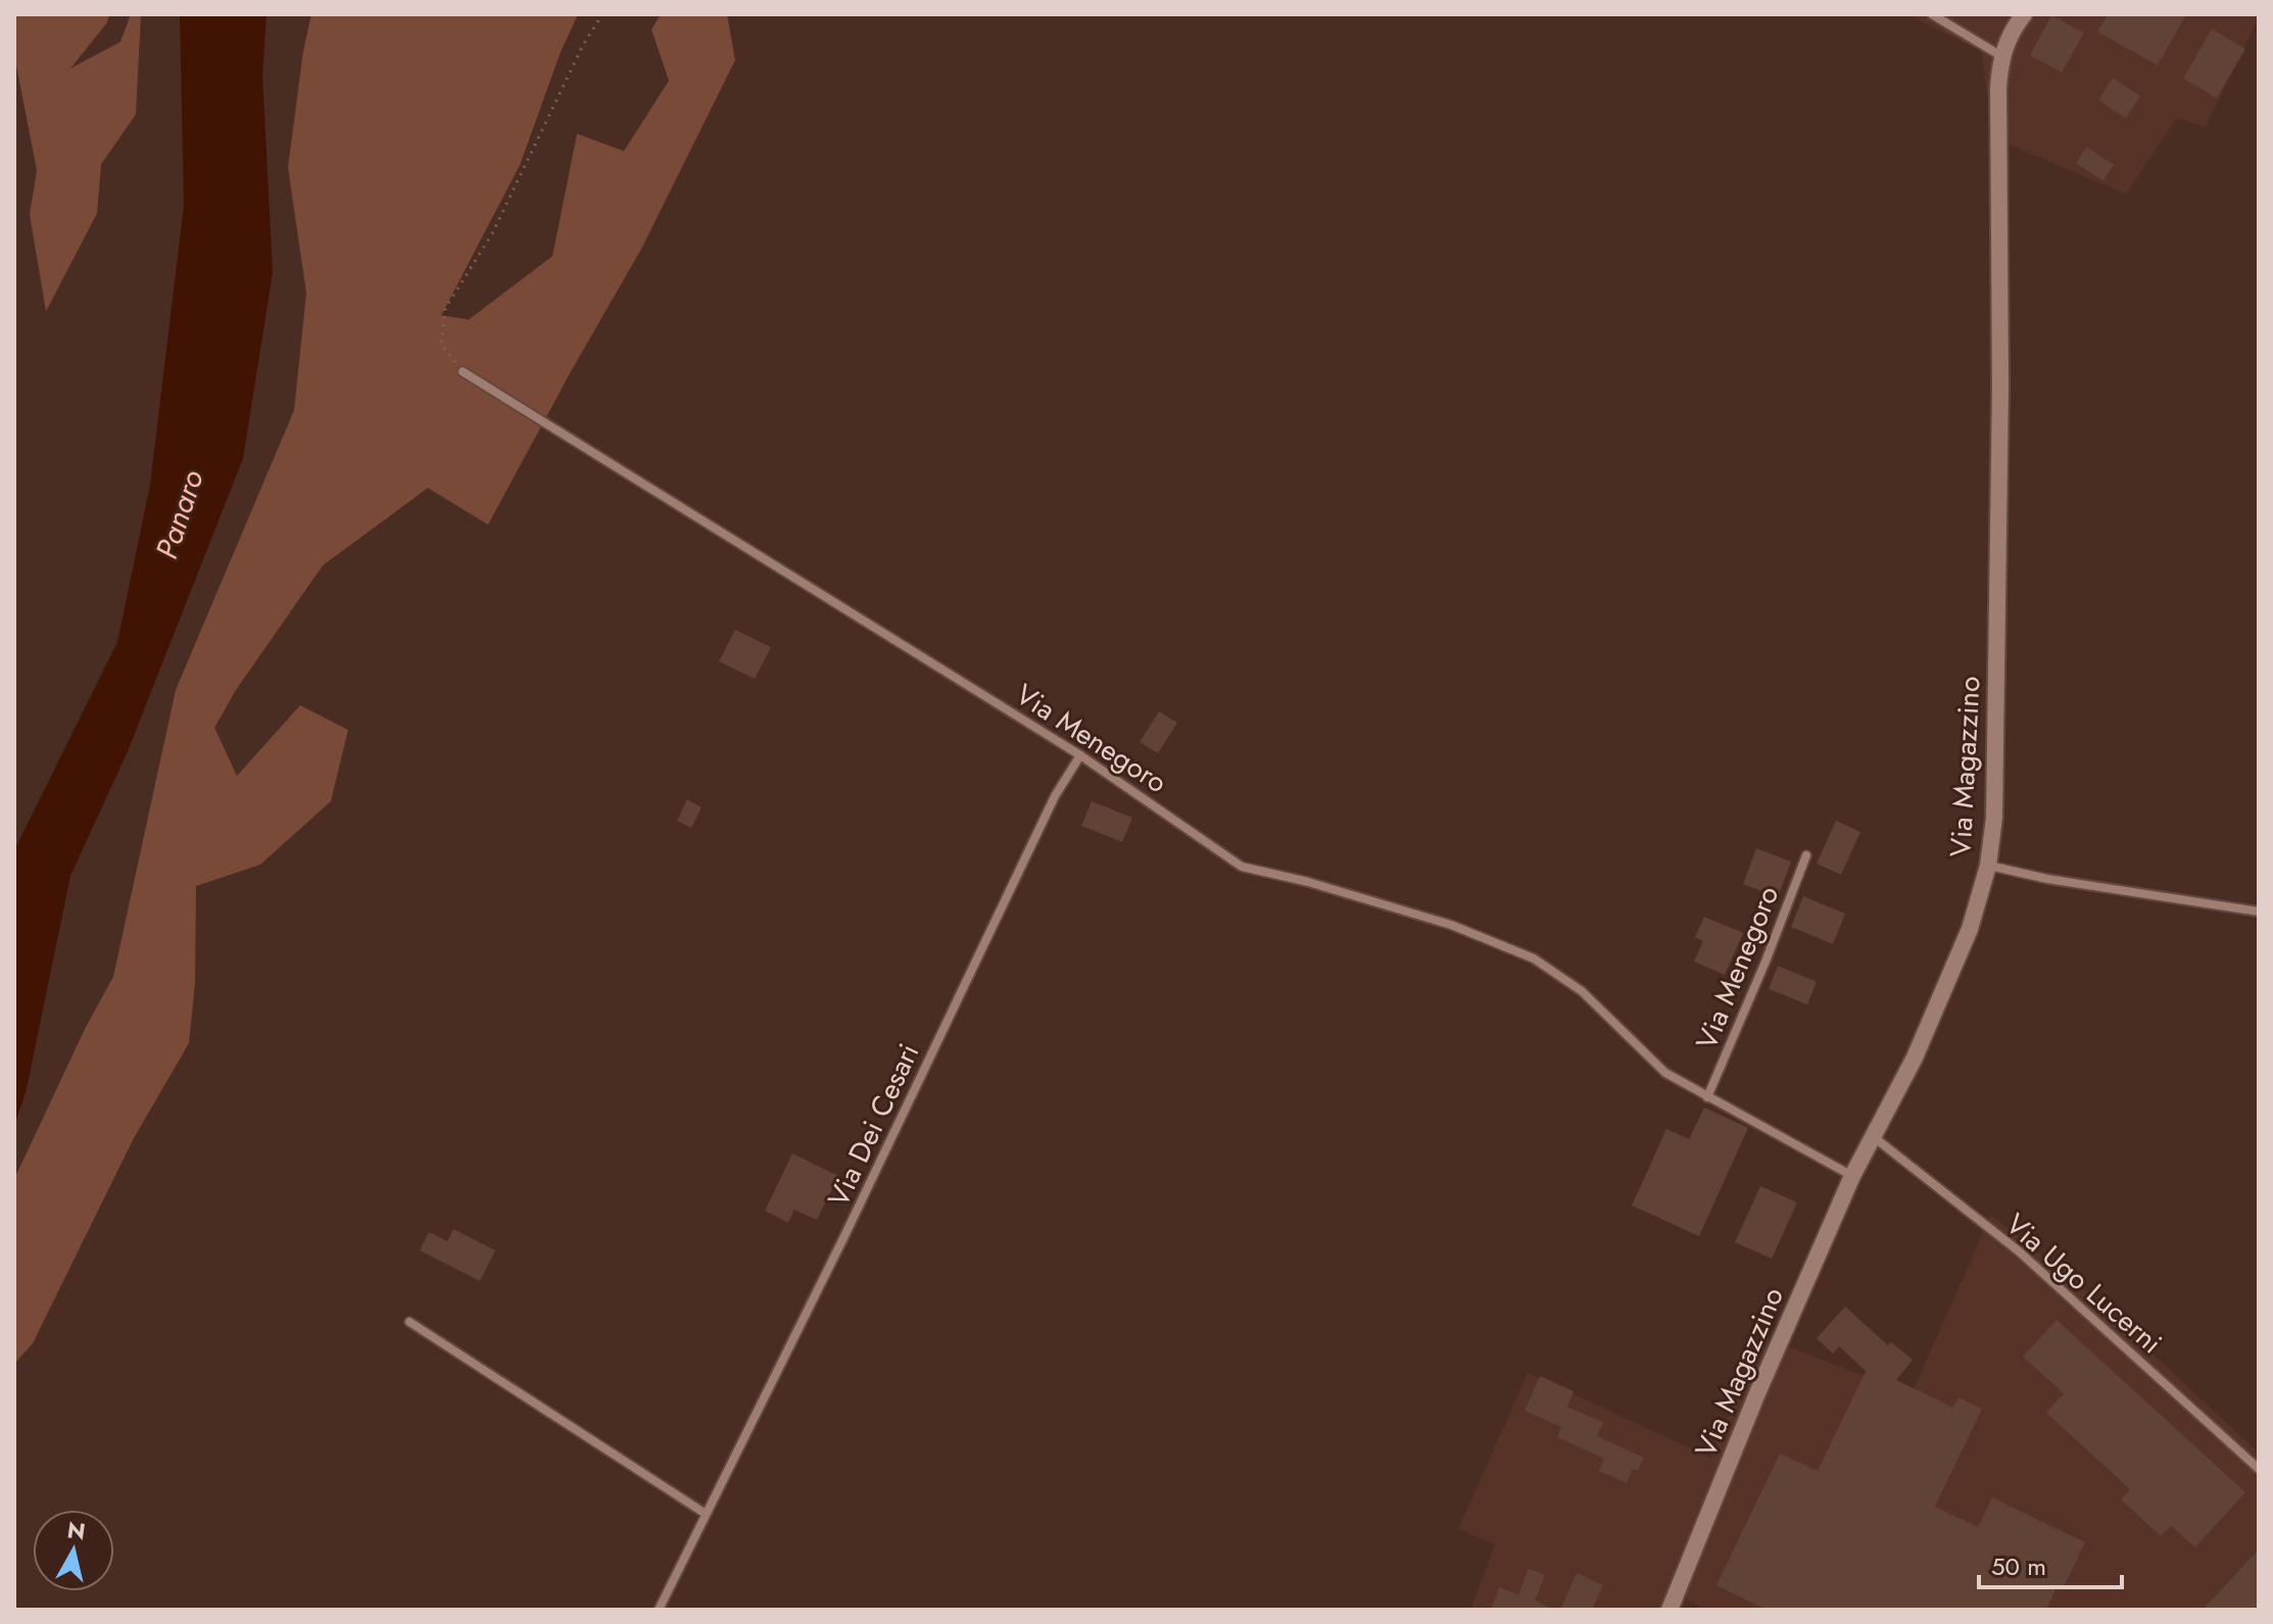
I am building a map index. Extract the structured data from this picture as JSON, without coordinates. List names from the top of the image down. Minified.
{"streets":{"main road":["Via Magazzino"],"street":["Via Menegoro","Via Dei Cesari","Via Ugo Lucerni"]},"crossings":[["Via Menegoro","Via Magazzino"],["Via Menegoro","Via Dei Cesari"],["Via Magazzino","Via Ugo Lucerni"]],"water":["Panaro"],"scale_bar":"50 m","north":"top"}
